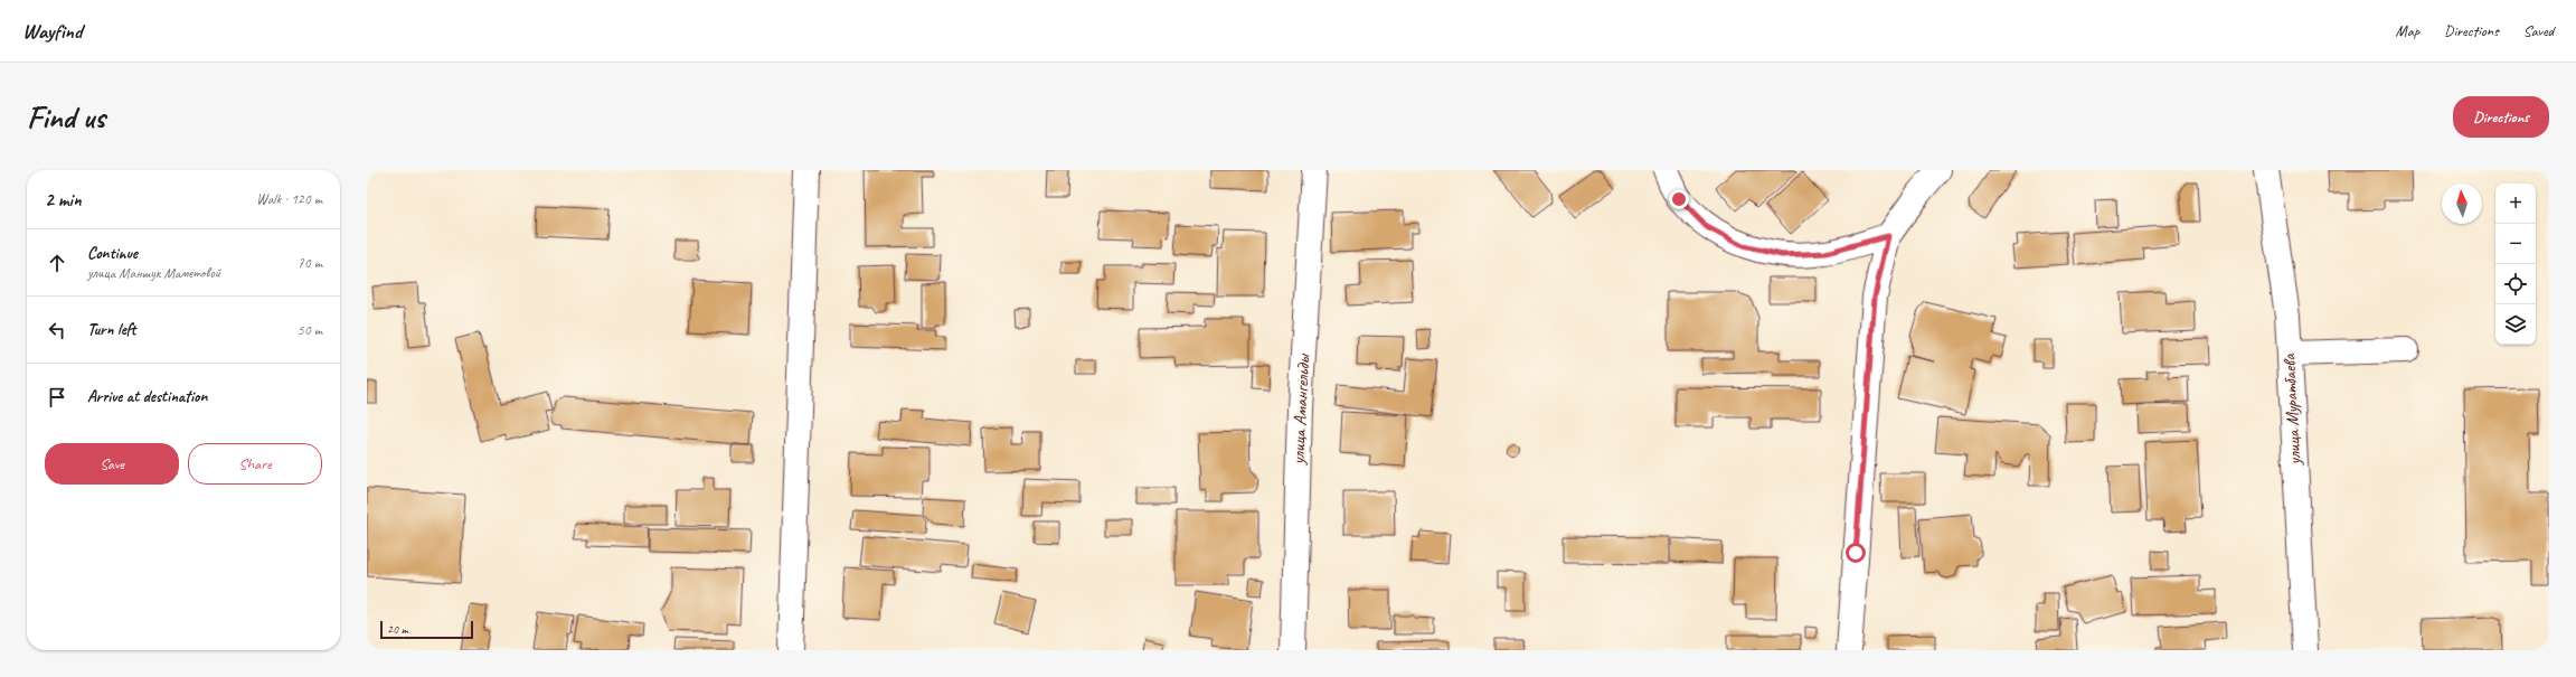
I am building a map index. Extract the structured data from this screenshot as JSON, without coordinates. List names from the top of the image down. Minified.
{"streets":{"street":["улица Амангельды","улица Муратбаева"]},"scale_bar":"20 m","north":"top","page":{"header":"Wayfind","nav":["Map","Directions","Saved"],"buttons":["Directions",["Save","Share"]],"title":"Find us","heading":["2 min","Walk · 120 m"],"map_buttons":["+","−"],"list":[["Continue","улица Маншук Маметовой","70 m"],["Turn left","50 m"],"Arrive at destination"],"scale":"20 m"}}
